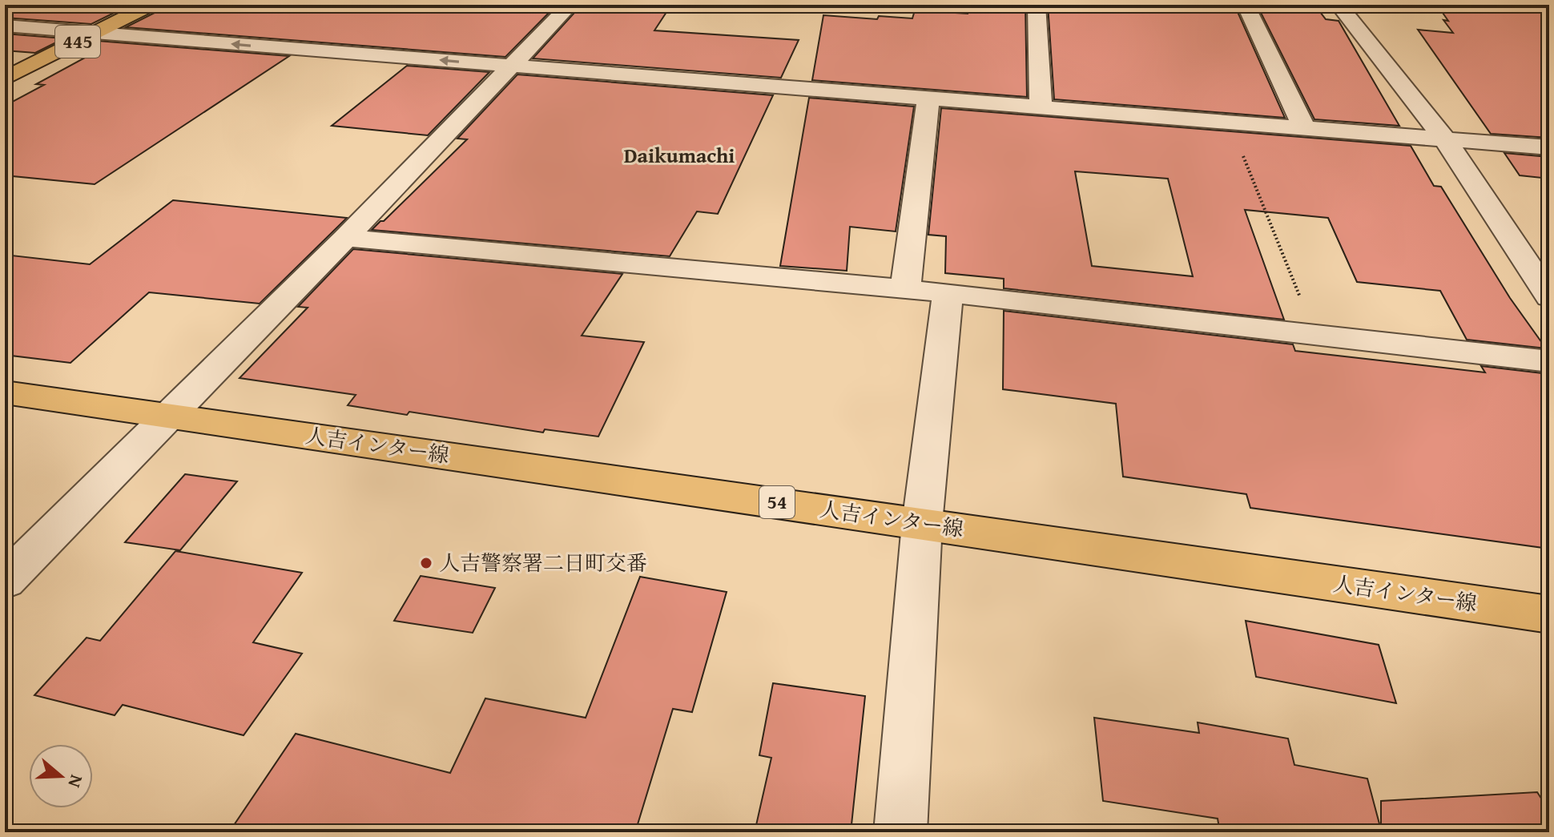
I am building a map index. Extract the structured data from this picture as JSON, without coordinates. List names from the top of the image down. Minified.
{"streets":{"main road":["445","人吉インター線","54"]},"districts":["Daikumachi"],"places":["人吉警察署二日町交番"],"north":"right"}
